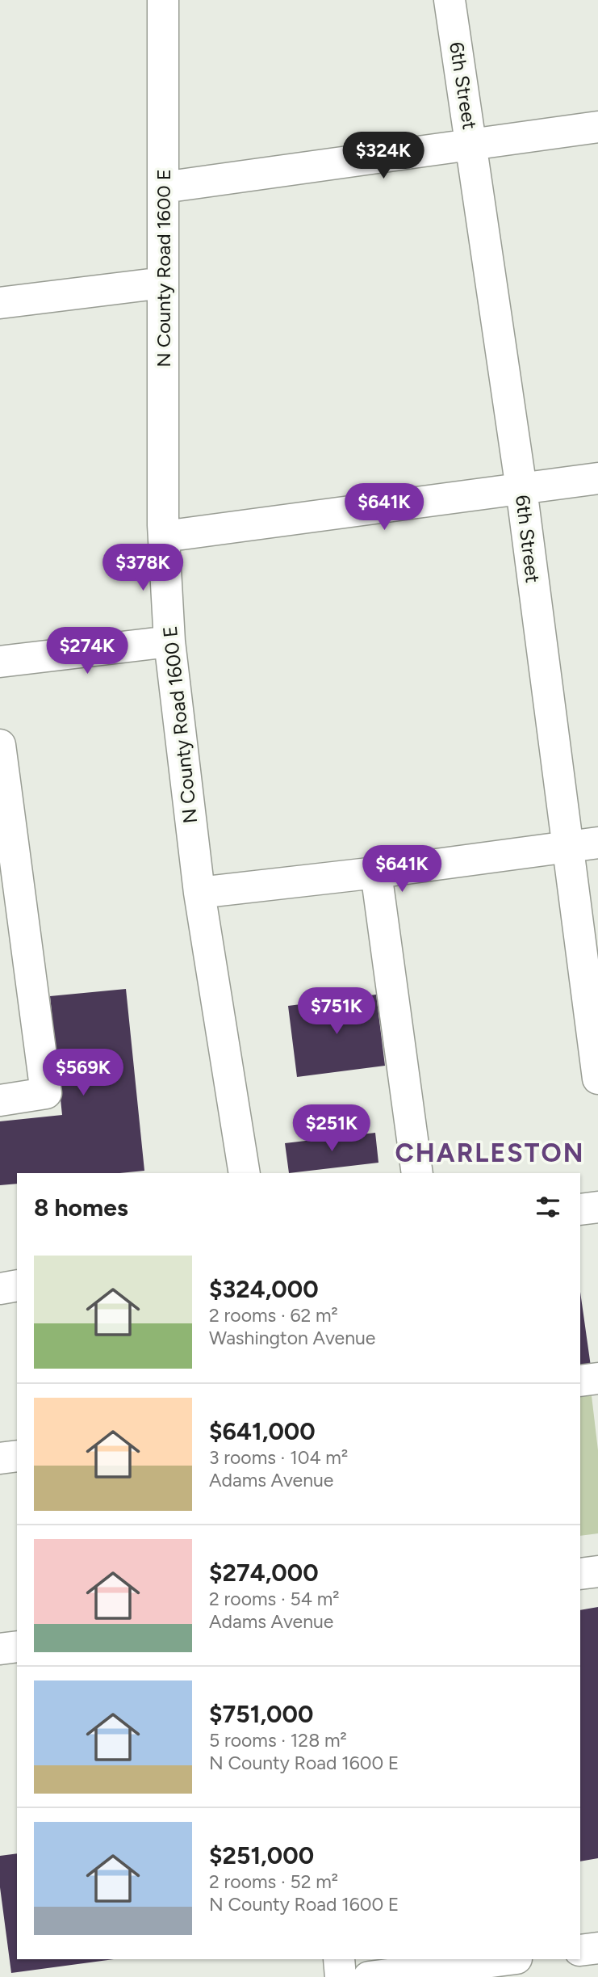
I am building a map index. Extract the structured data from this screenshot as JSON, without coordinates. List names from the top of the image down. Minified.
{"streets":{"street":["6th Street","N County Road 1600 E"]},"districts":["CHARLESTON"],"page":{"price":["$324K","$641K","$378K","$274K","$641K","$751K","$569K","$251K"],"heading":"8 homes","list":[{"name":"$324,000","note":"2 rooms · 62 m² · Washington Avenue"},{"name":"$641,000","note":"3 rooms · 104 m² · Adams Avenue"},{"name":"$274,000","note":"2 rooms · 54 m² · Adams Avenue"},{"name":"$751,000","note":"5 rooms · 128 m² · N County Road 1600 E"},{"name":"$251,000","note":"2 rooms · 52 m² · N County Road 1600 E"}]}}
